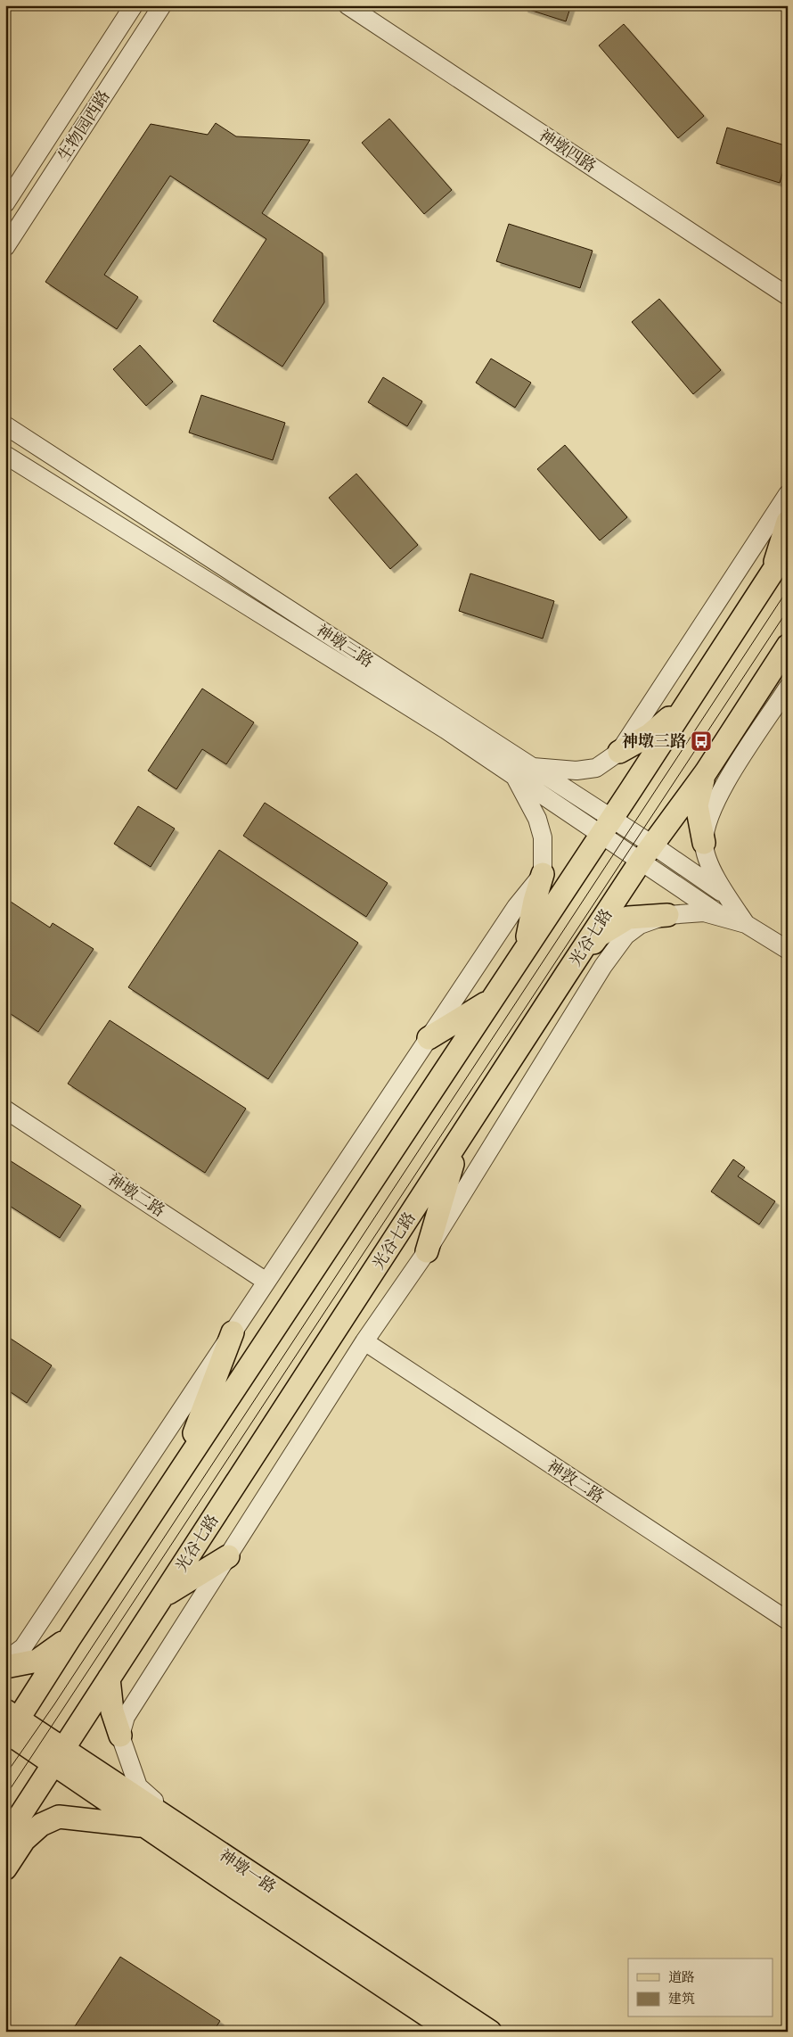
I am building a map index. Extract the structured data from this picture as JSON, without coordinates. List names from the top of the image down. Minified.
{"streets":{"main road":["光谷七路","神墩一路"],"street":["生物园西路","神墩四路","神墩三路","神墩二路","神敦二路"]},"crossings":[["神墩三路","光谷七路"],["光谷七路","神墩一路"]],"places":{"bus stop":["神墩三路"]},"legend":["道路","建筑"]}
